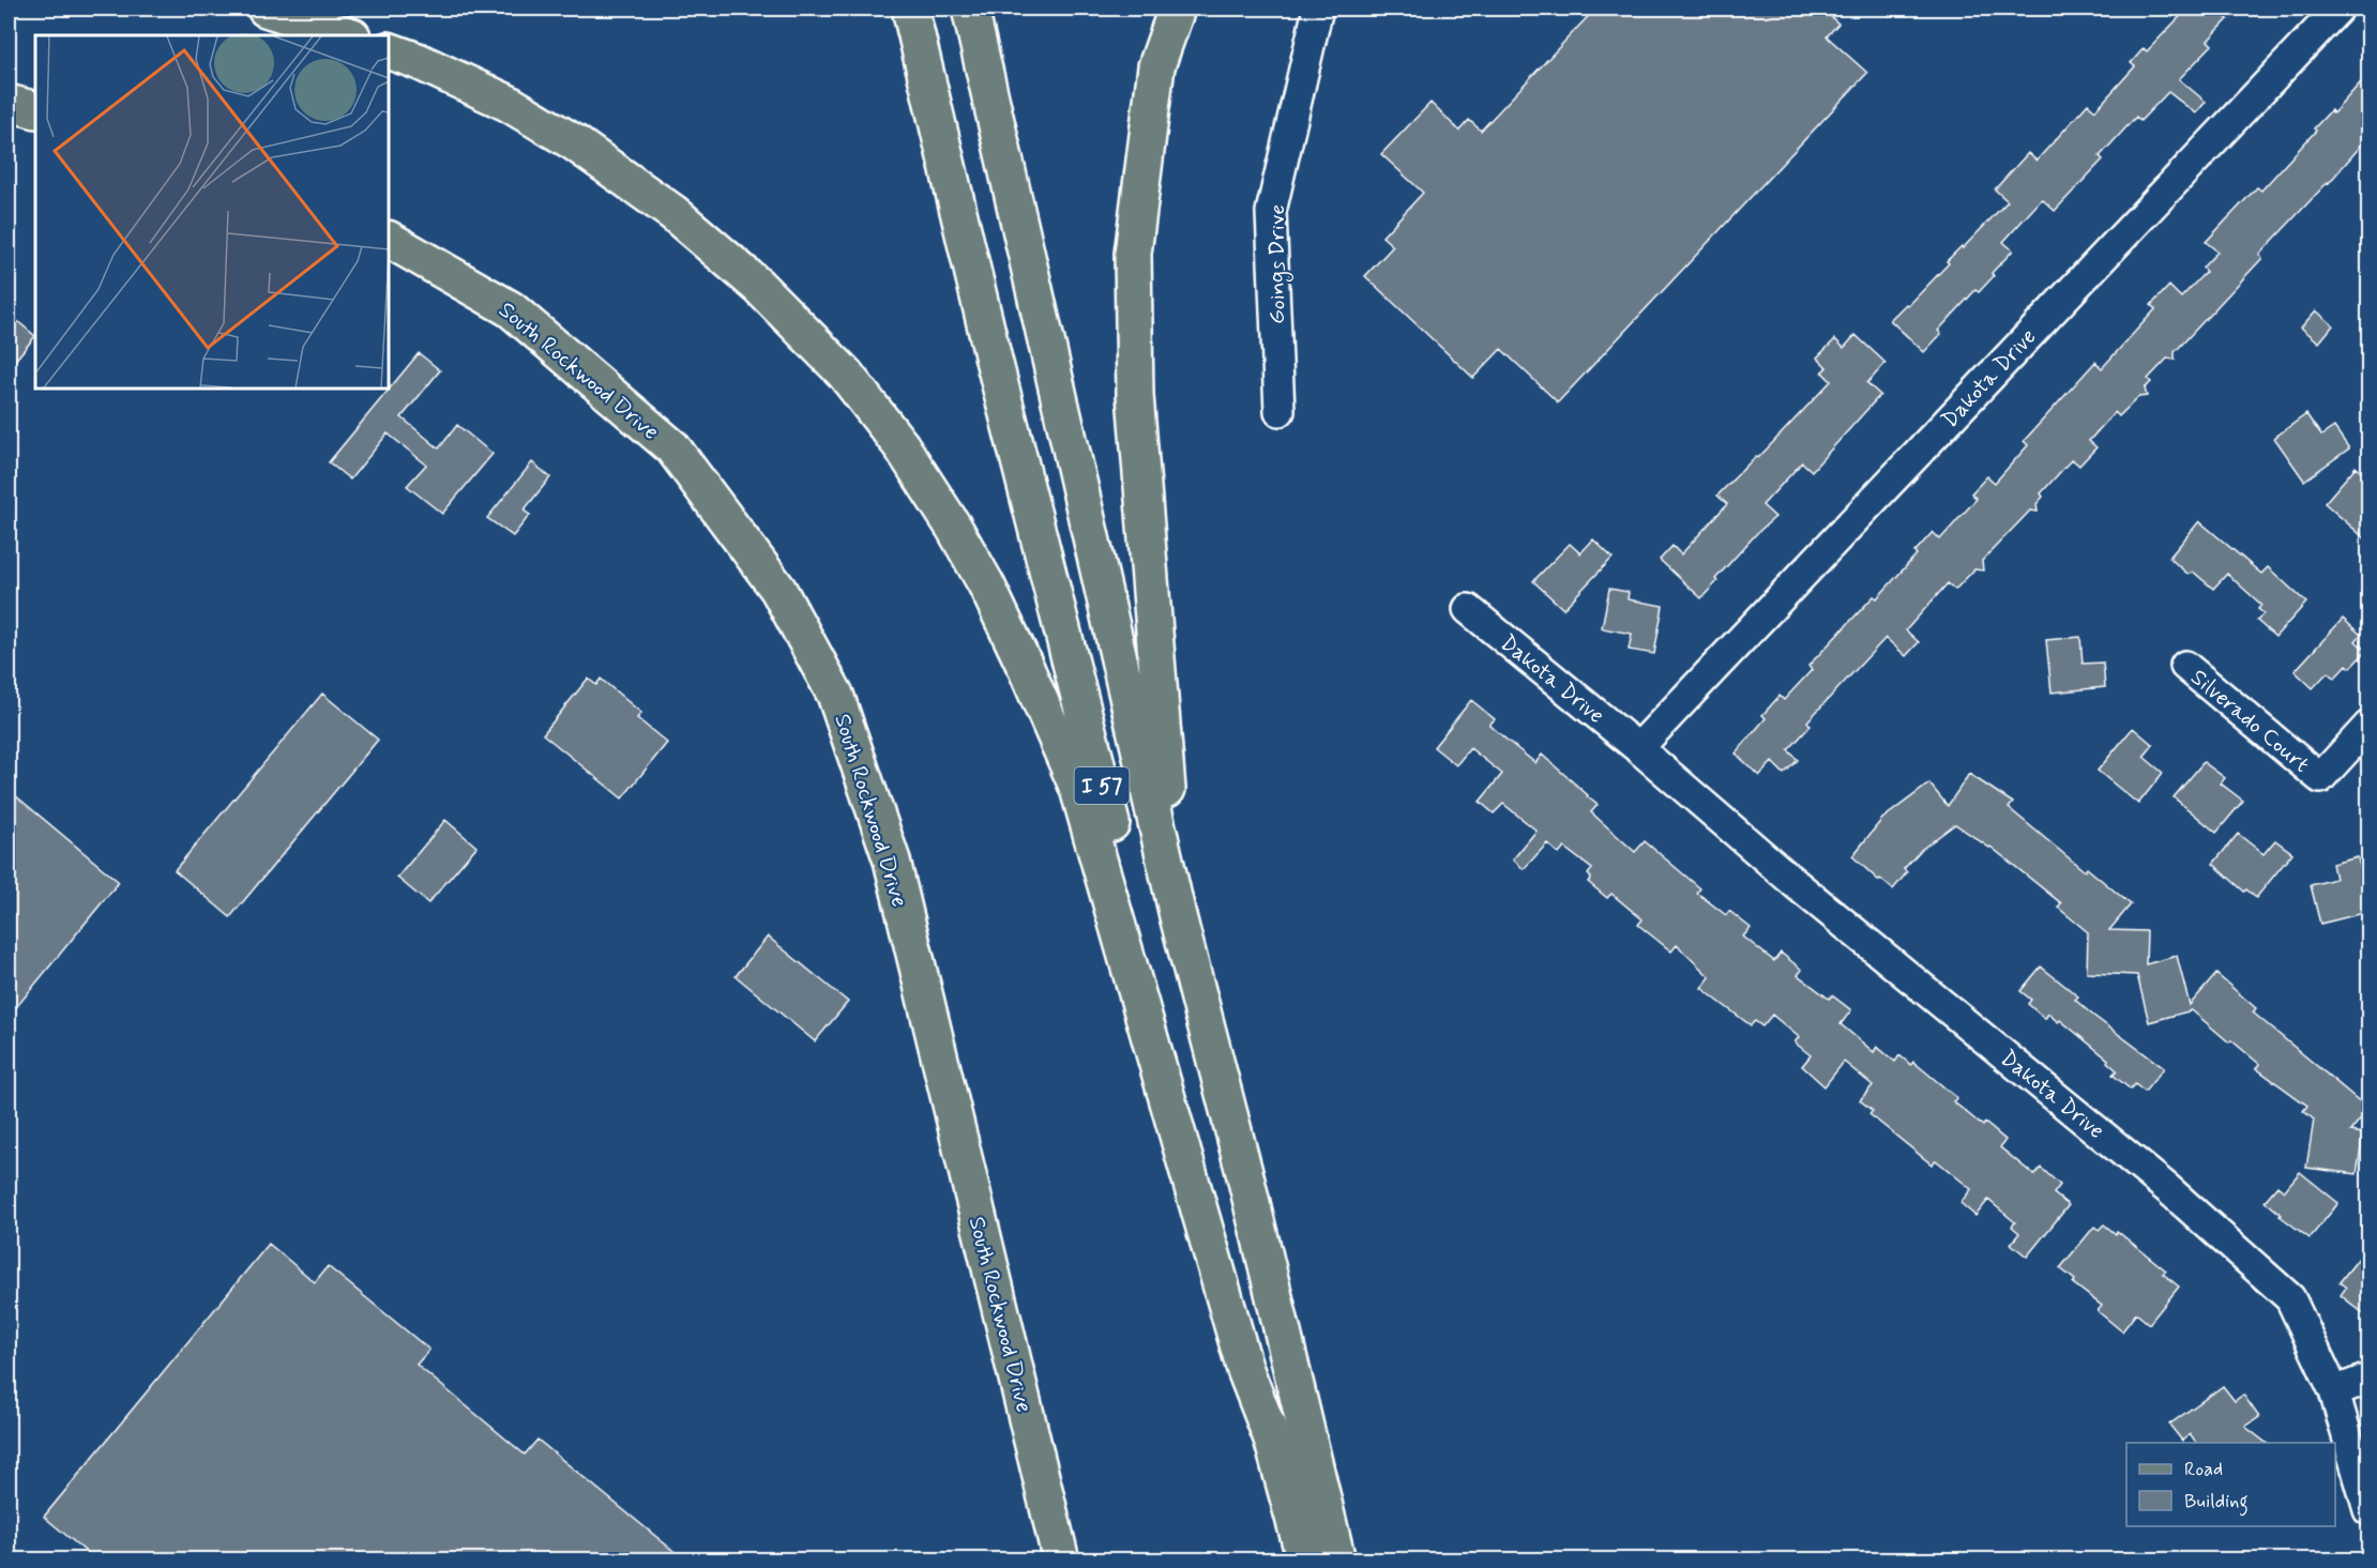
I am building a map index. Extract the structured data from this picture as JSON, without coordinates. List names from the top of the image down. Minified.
{"streets":{"main road":["South Rockwood Drive","I 57"],"street":["Goings Drive","Dakota Drive","Silverado Court"]},"legend":["Road","Building"]}
